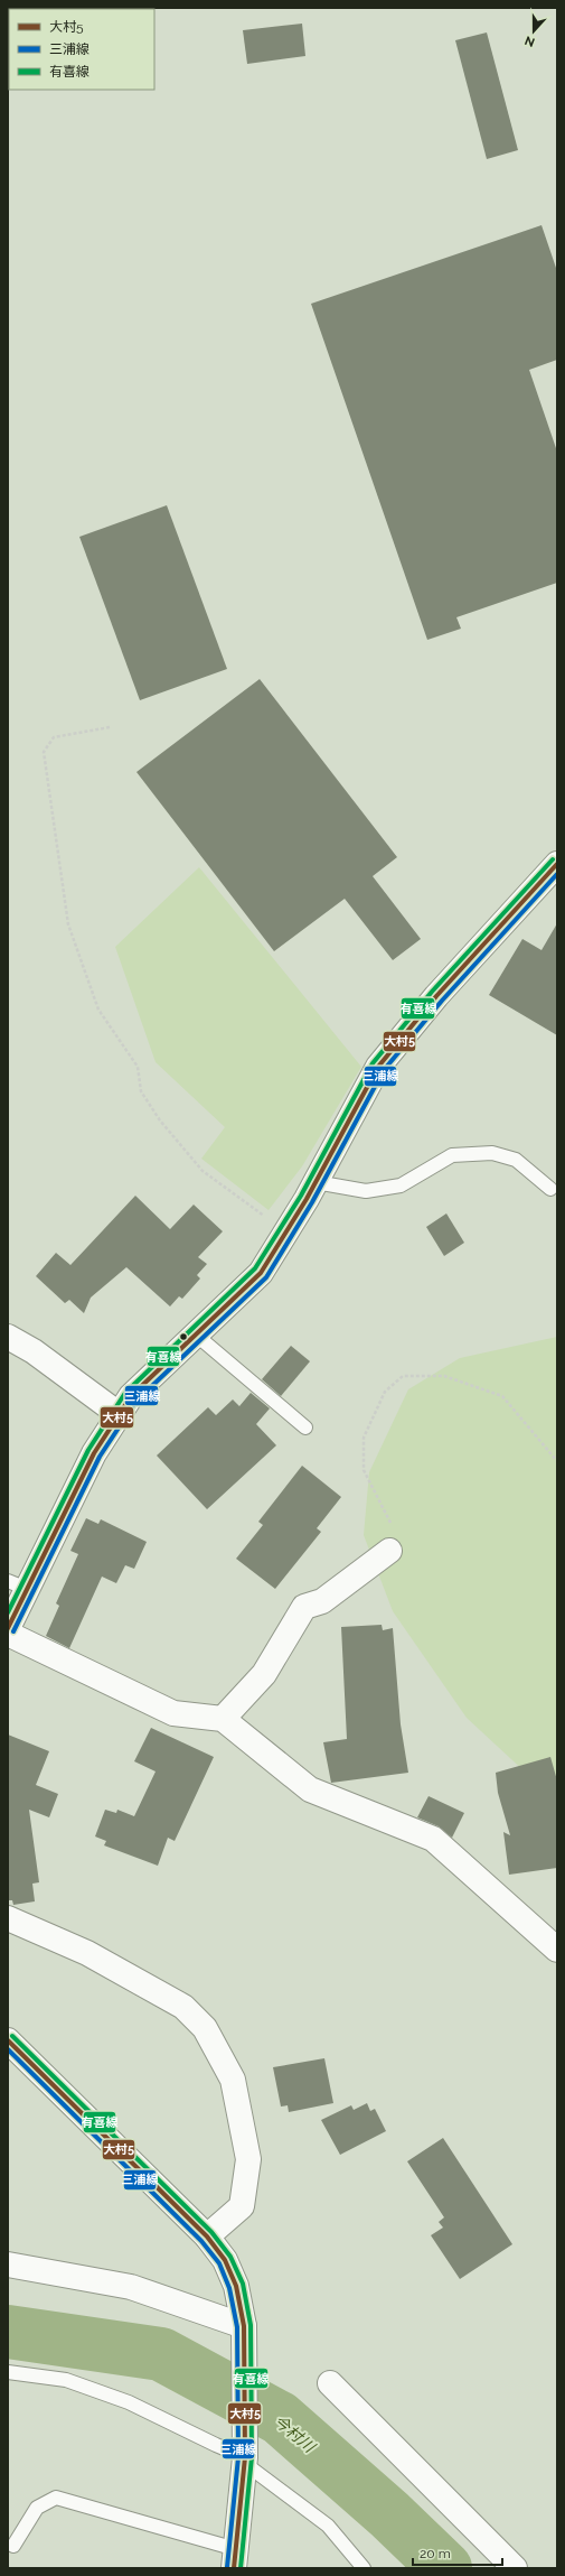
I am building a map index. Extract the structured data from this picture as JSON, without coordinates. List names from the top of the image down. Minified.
{"water":["今村川"],"lines":["transit line 有喜線","transit line 大村5","transit line 三浦線"],"legend":["大村5","三浦線","有喜線"],"scale_bar":"20 m","north":"bottom"}
